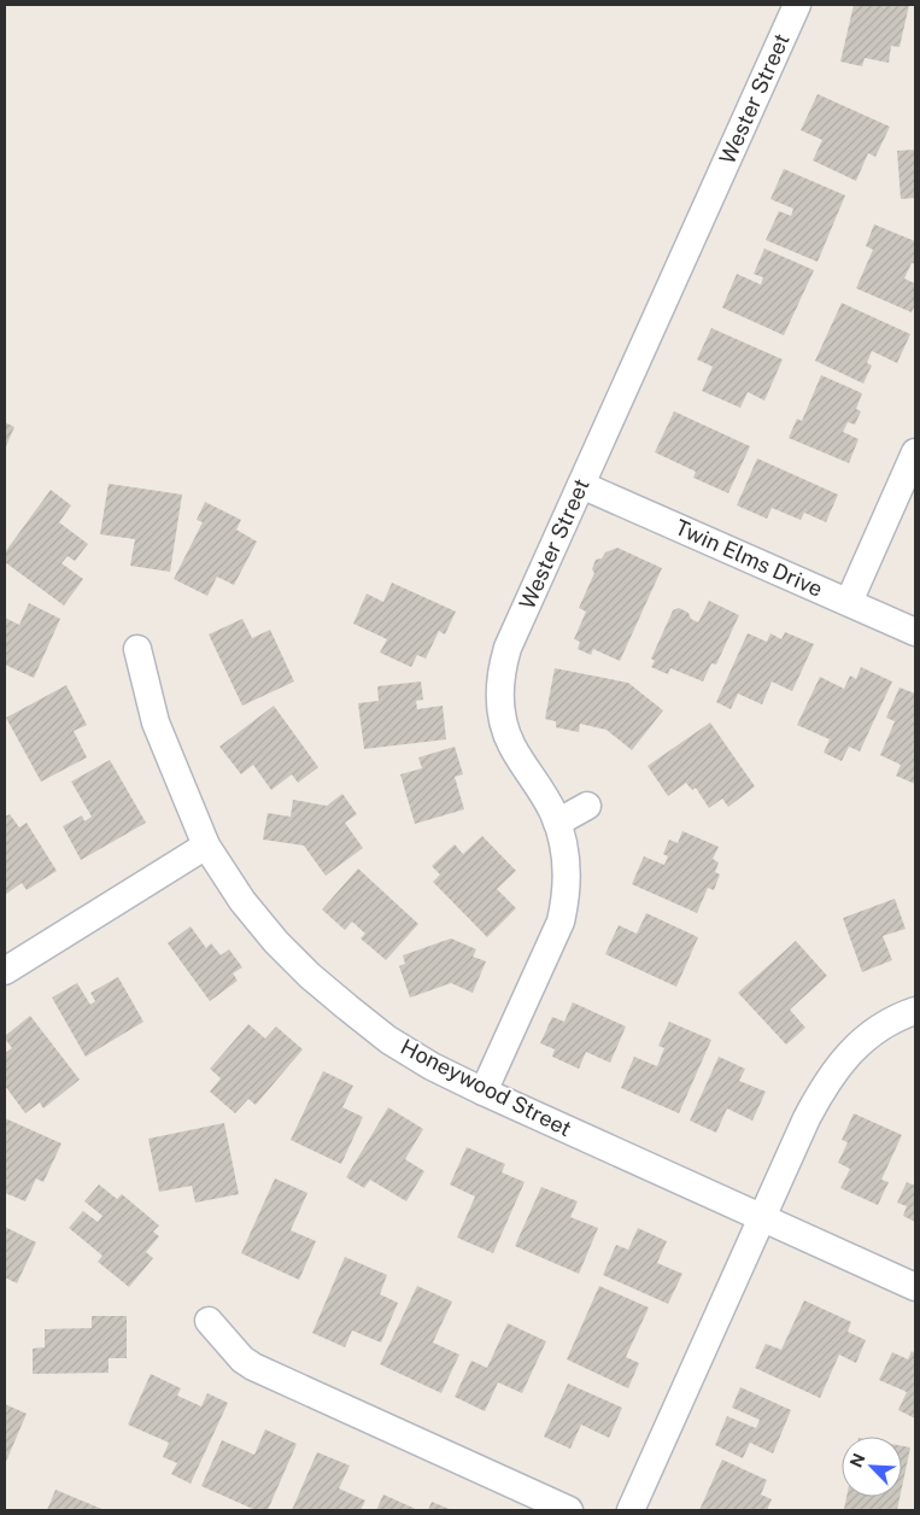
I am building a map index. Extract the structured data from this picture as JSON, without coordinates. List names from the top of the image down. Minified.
{"streets":{"street":["Wester Street","Twin Elms Drive","Honeywood Street"]},"crossings":[["Wester Street","Twin Elms Drive"],["Wester Street","Honeywood Street"]],"north":"top left"}
